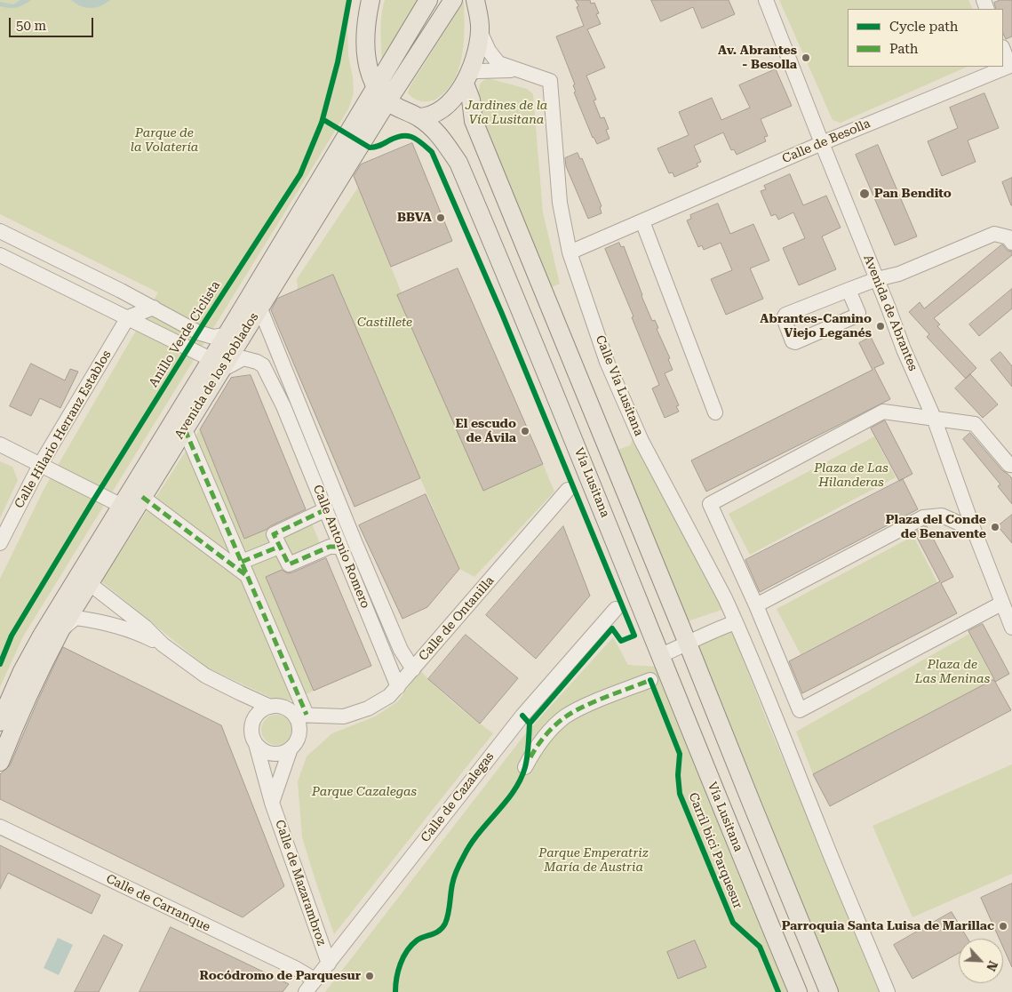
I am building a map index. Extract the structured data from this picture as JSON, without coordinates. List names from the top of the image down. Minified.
{"streets":{"main road":["Avenida de los Poblados","Vía Lusitana"],"street":["Calle de Besolla","Avenida de Abrantes","Calle Vía Lusitana","Calle Hilario Herranz Establos","Calle Antonio Romero","Calle de Ontanilla","Calle de Cazalegas","Calle de Mazarambroz","Calle de Carranque"],"cycle path":["Anillo Verde Ciclista","Carril bici Parquesur"]},"crossings":[["Calle de Besolla","Avenida de Abrantes"],["Calle de Besolla","Calle Vía Lusitana"],["Avenida de los Poblados","Vía Lusitana"],["Avenida de los Poblados","Calle Antonio Romero"],["Calle Antonio Romero","Calle de Ontanilla"],["Calle de Ontanilla","Calle de Mazarambroz"],["Calle de Cazalegas","Calle de Mazarambroz"],["Calle de Cazalegas","Calle de Carranque"]],"parks":["Jardines de la Vía Lusitana","Parque de la Volatería","Castillete","Plaza de Las Hilanderas","Plaza de Las Meninas","Parque Cazalegas","Parque Emperatriz María de Austria"],"places":["Av. Abrantes - Besolla","Pan Bendito","BBVA","Abrantes-Camino Viejo Leganés","El escudo de Ávila","Plaza del Conde de Benavente","Parroquia Santa Luisa de Marillac","Rocódromo de Parquesur"],"legend":["Cycle path","Path"],"scale_bar":"50 m","north":"bottom right"}
